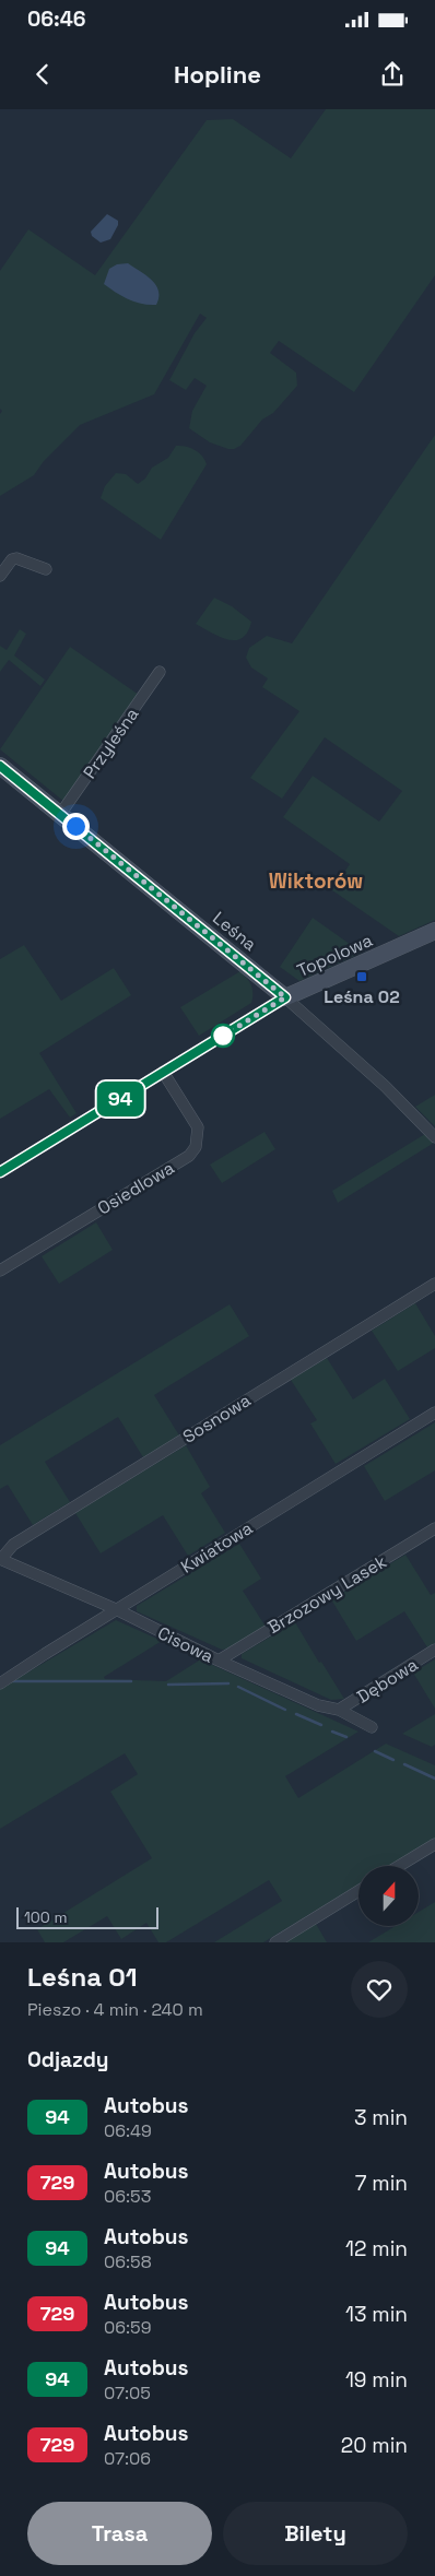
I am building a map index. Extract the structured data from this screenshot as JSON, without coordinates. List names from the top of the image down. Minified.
{"streets":{"street":["Przyleśna","Leśna","Topolowa","Osiedlowa","Sosnowa","Kwiatowa","Brzozowy Lasek","Cisowa","Dębowa"]},"crossings":[["Przyleśna","Leśna"],["Leśna","Topolowa"],["Topolowa","Osiedlowa"],["Sosnowa","Cisowa"],["Kwiatowa","Cisowa"],["Brzozowy Lasek","Cisowa"],["Cisowa","Dębowa"]],"districts":["Wiktorów"],"places":{"transit":["Leśna 02"]},"lines":["bus line 94"],"scale_bar":"100 m","north":"top","page":{"status":"06:46","header":"Hopline","on_map":"94","scale":"100 m","heading":[["Leśna 01","Pieszo · 4 min · 240 m"],"Odjazdy"],"list":[{"mark":"94","name":"Autobus","note":"06:49","value":"3 min"},{"mark":"729","name":"Autobus","note":"06:53","value":"7 min"},{"mark":"94","name":"Autobus","note":"06:58","value":"12 min"},{"mark":"729","name":"Autobus","note":"06:59","value":"13 min"},{"mark":"94","name":"Autobus","note":"07:05","value":"19 min"},{"mark":"729","name":"Autobus","note":"07:06","value":"20 min"}],"buttons":["Trasa","Bilety"]}}
